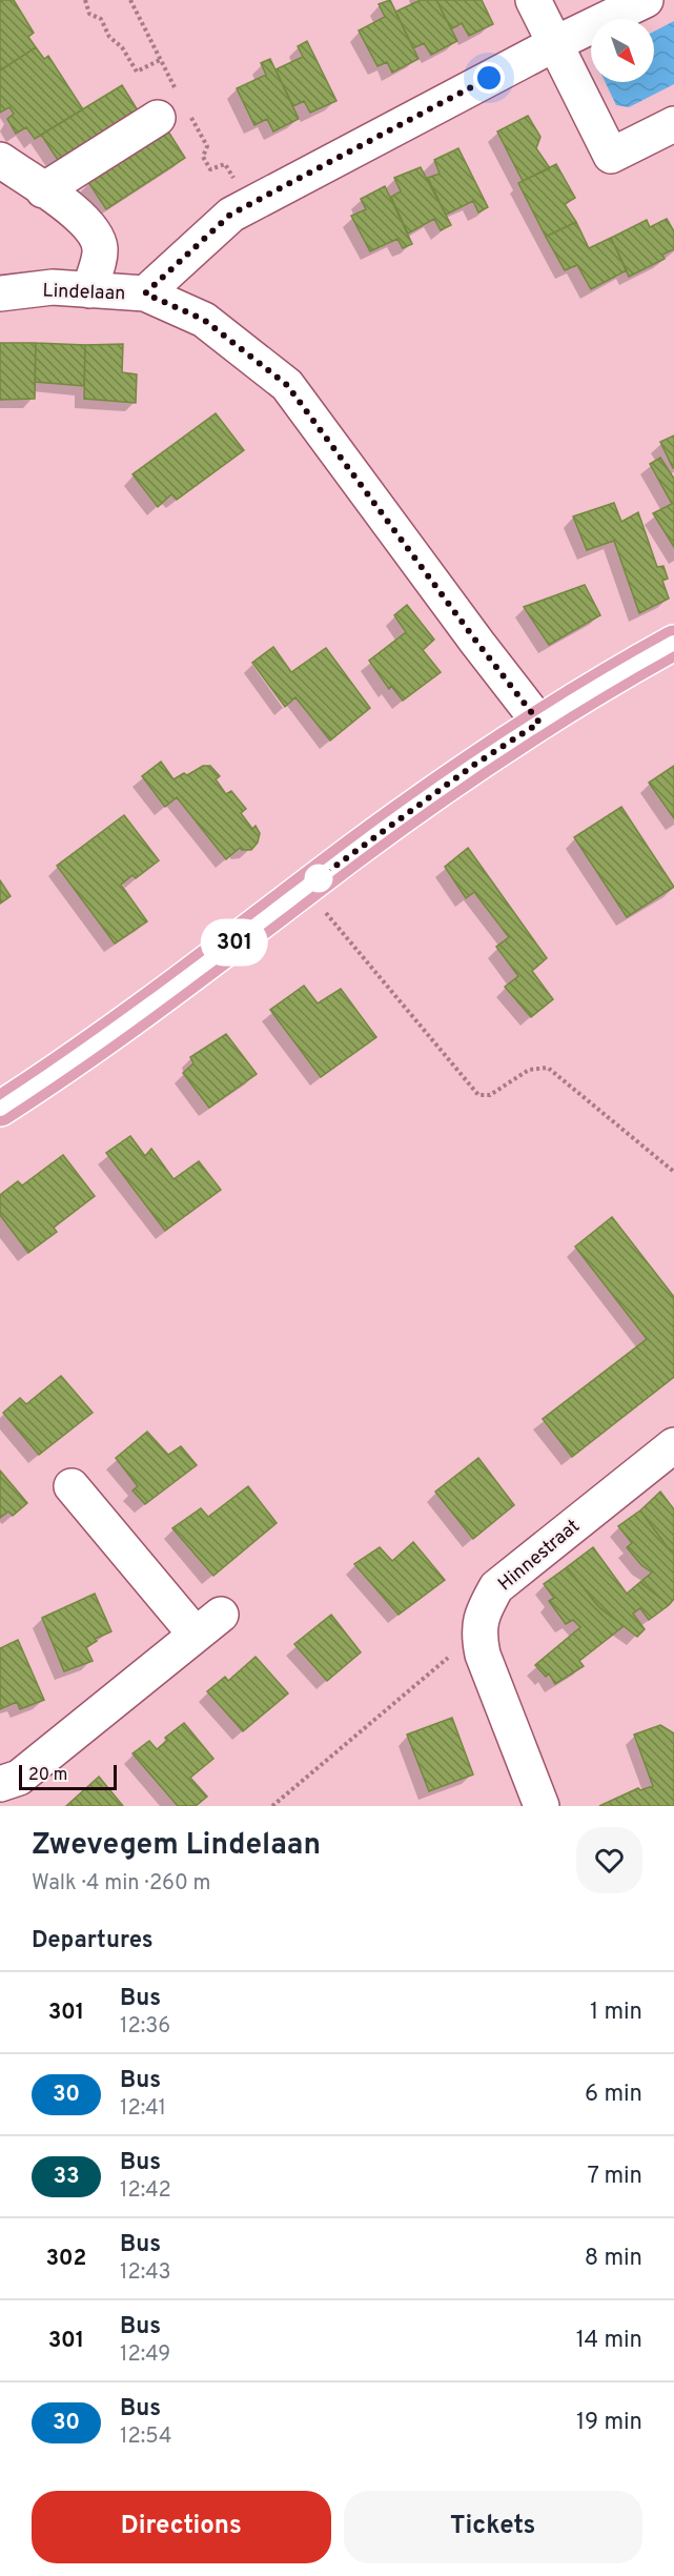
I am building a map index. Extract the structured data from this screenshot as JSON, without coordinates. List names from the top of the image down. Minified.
{"streets":{"street":["Lindelaan","Hinnestraat"]},"lines":["bus line 301"],"scale_bar":"20 m","north":"bottom right","page":{"on_map":"301","scale":"20 m","heading":[["Zwevegem Lindelaan","Walk · 4 min · 260 m"],"Departures"],"list":[{"mark":"301","name":"Bus","note":"12:36","value":"1 min"},{"mark":"30","name":"Bus","note":"12:41","value":"6 min"},{"mark":"33","name":"Bus","note":"12:42","value":"7 min"},{"mark":"302","name":"Bus","note":"12:43","value":"8 min"},{"mark":"301","name":"Bus","note":"12:49","value":"14 min"},{"mark":"30","name":"Bus","note":"12:54","value":"19 min"}],"buttons":["Directions","Tickets"]}}
